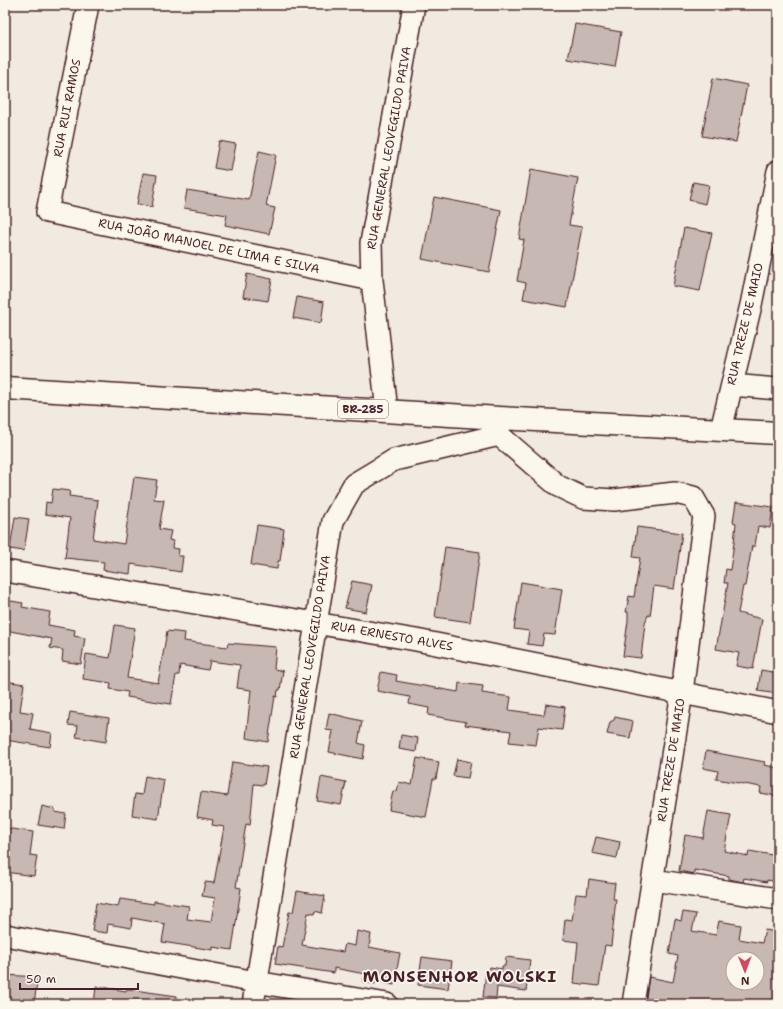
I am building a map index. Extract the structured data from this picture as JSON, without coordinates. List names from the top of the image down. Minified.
{"streets":{"highway":["BR-285"],"street":["RUA RUI RAMOS","RUA GENERAL LEOVEGILDO PAIVA","RUA JOÃO MANOEL DE LIMA E SILVA","RUA TREZE DE MAIO","RUA ERNESTO ALVES"]},"crossings":[["RUA RUI RAMOS","RUA JOÃO MANOEL DE LIMA E SILVA"],["RUA GENERAL LEOVEGILDO PAIVA","RUA JOÃO MANOEL DE LIMA E SILVA"],["RUA GENERAL LEOVEGILDO PAIVA","RUA TREZE DE MAIO"],["RUA GENERAL LEOVEGILDO PAIVA","BR-285"],["RUA GENERAL LEOVEGILDO PAIVA","RUA ERNESTO ALVES"],["RUA TREZE DE MAIO","BR-285"],["RUA TREZE DE MAIO","RUA ERNESTO ALVES"]],"districts":["MONSENHOR WOLSKI"],"scale_bar":"50 m","north":"bottom"}
